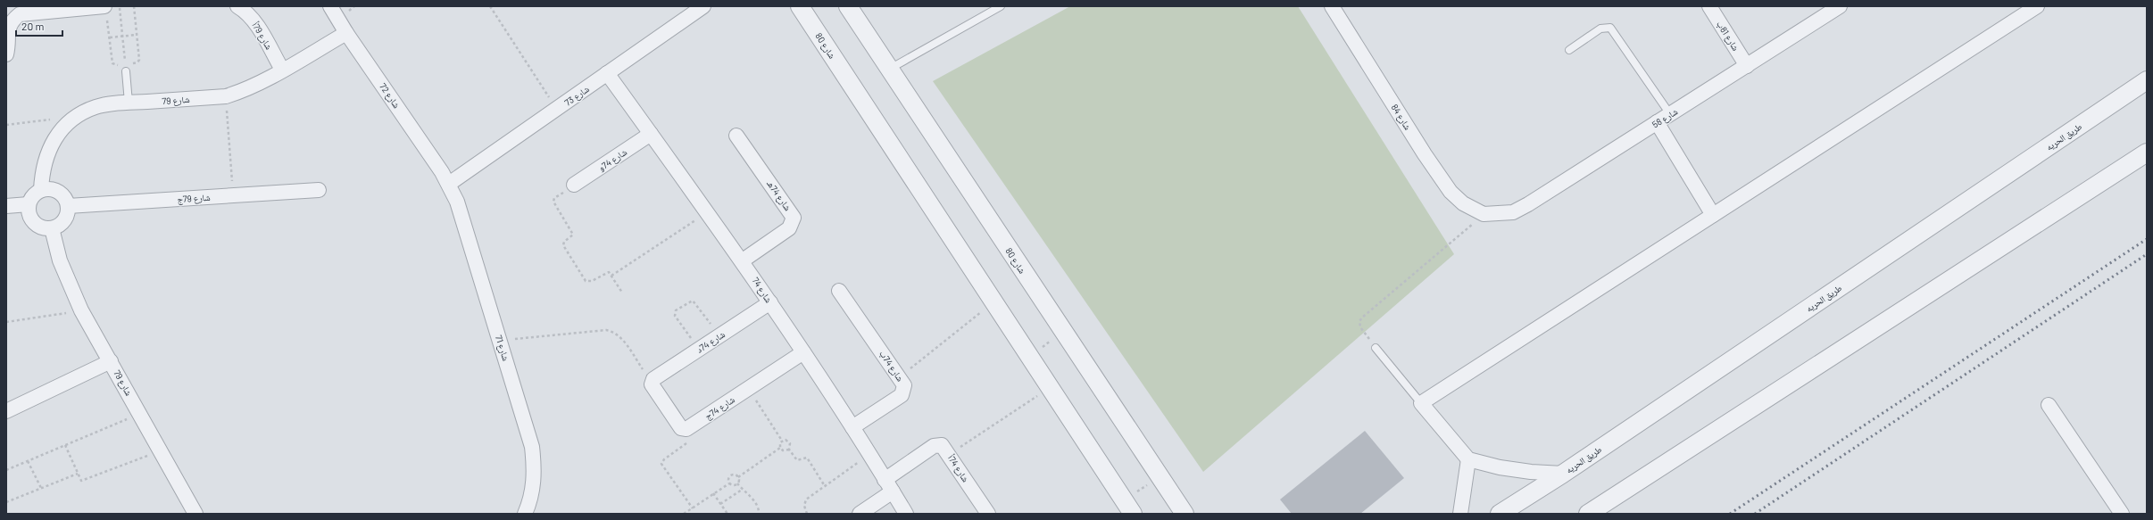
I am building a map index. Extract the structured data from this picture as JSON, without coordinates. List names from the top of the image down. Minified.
{"streets":{"street":["شارع 79أ","شارع 81ب","شارع 80","شارع 72","شارع 73","شارع 79","شارع 84","شارع 58","طريق الحريه","شارع 74و","شارع 74هـ","شارع 79ج","شارع 74","شارع 74د","شارع 71","شارع 74ب","شارع 74ج","شارع 74أ"]},"crossings":[["شارع 79أ","شارع 79"],["شارع 81ب","شارع 58"],["شارع 72","شارع 73"],["شارع 72","شارع 79"],["شارع 72","شارع 71"],["شارع 73","شارع 74"],["شارع 73","شارع 71"],["شارع 79","شارع 79ج"],["شارع 84","شارع 58"],["شارع 74و","شارع 74"],["شارع 74هـ","شارع 74"],["شارع 74","شارع 74د"],["شارع 74","شارع 74ب"],["شارع 74","شارع 74ج"],["شارع 74","شارع 74أ"],["شارع 74د","شارع 74ج"]],"scale_bar":"20 m"}
